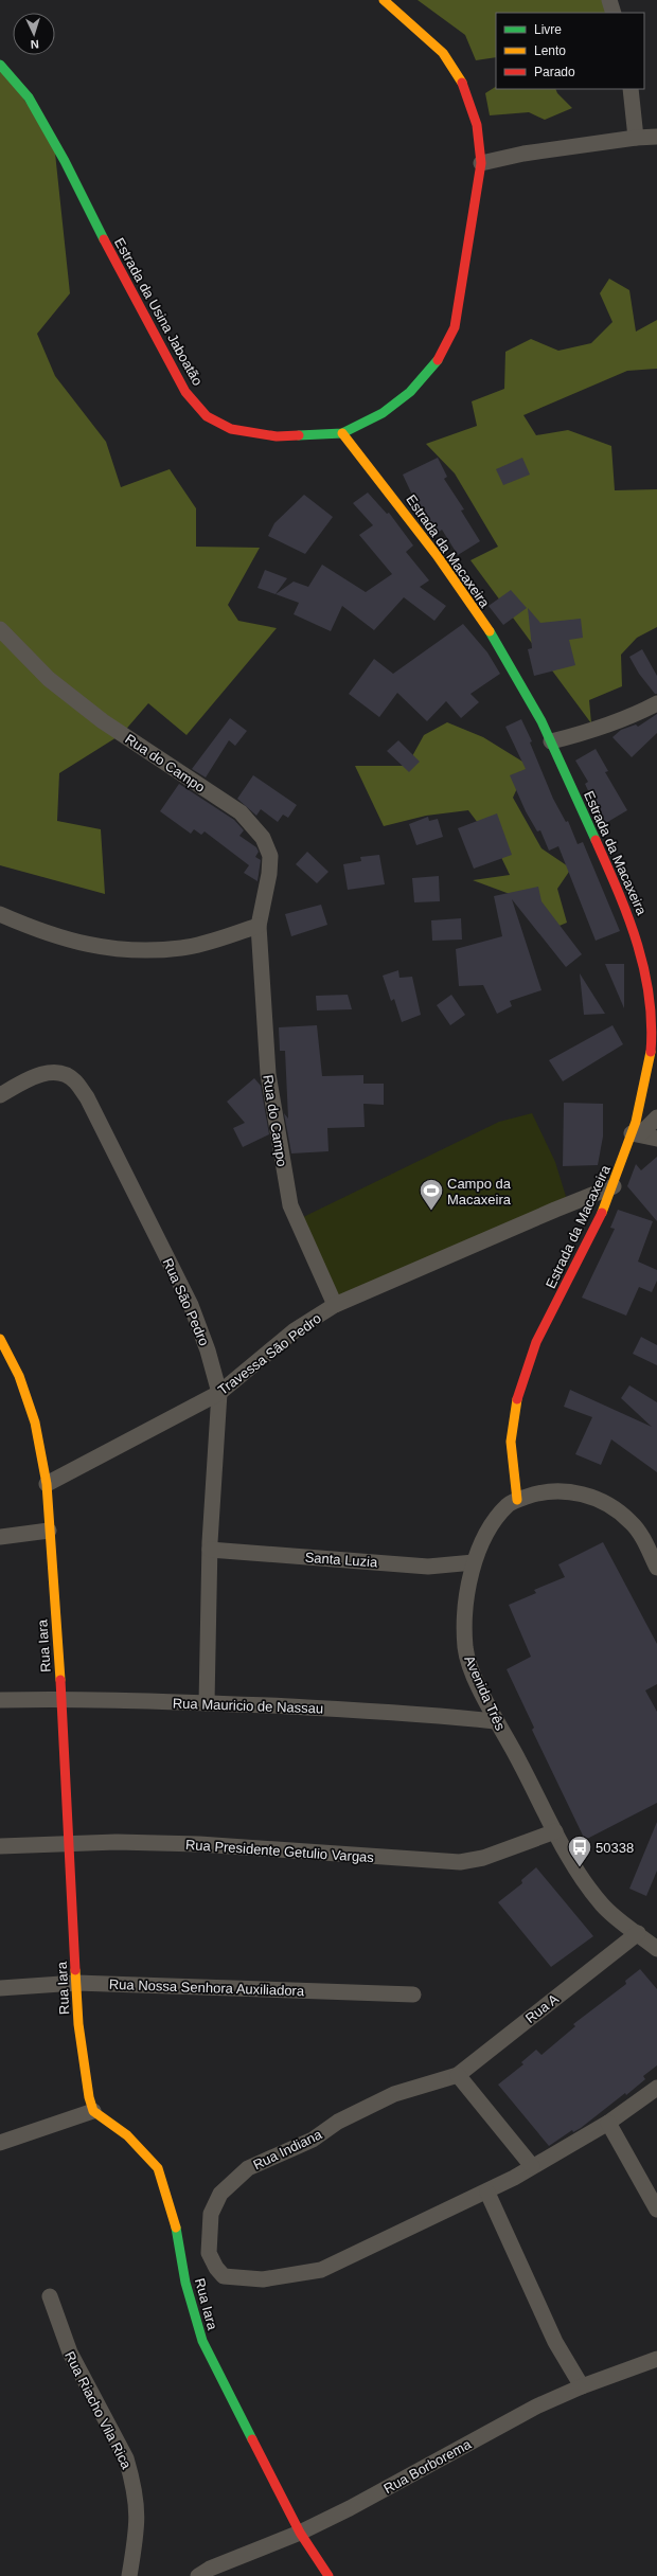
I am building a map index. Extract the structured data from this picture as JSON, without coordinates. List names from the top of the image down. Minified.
{"streets":{"street":["Estrada da Usina Jaboatão","Estrada da Macaxeira","Rua do Campo","Rua São Pedro","Travessa São Pedro","Santa Luzia","Rua Iara","Avenida Três","Rua Mauricio de Nassau","Rua Presidente Getulio Vargas","Rua Nossa Senhora Auxiliadora","Rua A","Rua Indiana","Rua Riacho Vila Rica","Rua Borborema"]},"crossings":[["Estrada da Usina Jaboatão","Estrada da Macaxeira"],["Estrada da Macaxeira","Travessa São Pedro"],["Estrada da Macaxeira","Avenida Três"],["Rua do Campo","Travessa São Pedro"],["Rua São Pedro","Travessa São Pedro"],["Rua São Pedro","Santa Luzia"],["Rua São Pedro","Rua Mauricio de Nassau"],["Travessa São Pedro","Rua Iara"],["Santa Luzia","Avenida Três"],["Rua Iara","Rua Mauricio de Nassau"],["Rua Iara","Rua Presidente Getulio Vargas"],["Rua Iara","Rua Nossa Senhora Auxiliadora"],["Rua Iara","Rua Borborema"],["Avenida Três","Rua Mauricio de Nassau"],["Avenida Três","Rua Presidente Getulio Vargas"],["Avenida Três","Rua A"],["Rua A","Rua Indiana"]],"places":{"sports":["Campo da Macaxeira"],"bus stop":["50338"]},"legend":["Livre","Lento","Parado"],"north":"bottom"}
